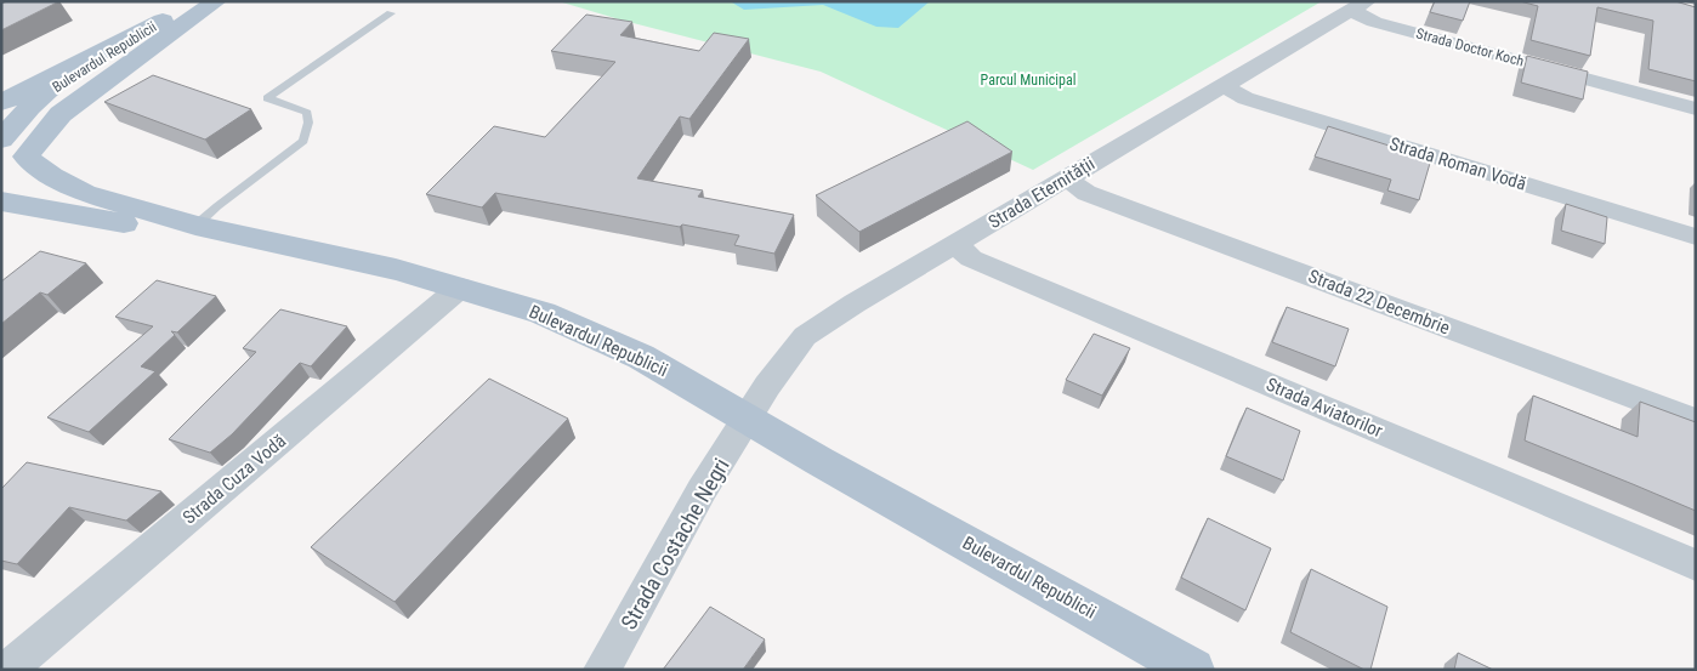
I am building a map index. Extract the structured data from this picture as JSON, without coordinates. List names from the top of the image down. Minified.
{"streets":{"main road":["Bulevardul Republicii"],"street":["Strada Doctor Koch","Strada Roman Vodă","Strada Eternității","Strada 22 Decembrie","Strada Aviatorilor","Strada Cuza Vodă","Strada Costache Negri"]},"crossings":[["Strada Doctor Koch","Strada Eternității"],["Bulevardul Republicii","Strada Eternității"],["Bulevardul Republicii","Strada Cuza Vodă"],["Bulevardul Republicii","Strada Costache Negri"],["Strada Roman Vodă","Strada Eternității"],["Strada Eternității","Strada 22 Decembrie"],["Strada Eternității","Strada Aviatorilor"],["Strada Eternității","Strada Costache Negri"]],"parks":["Parcul Municipal"]}
